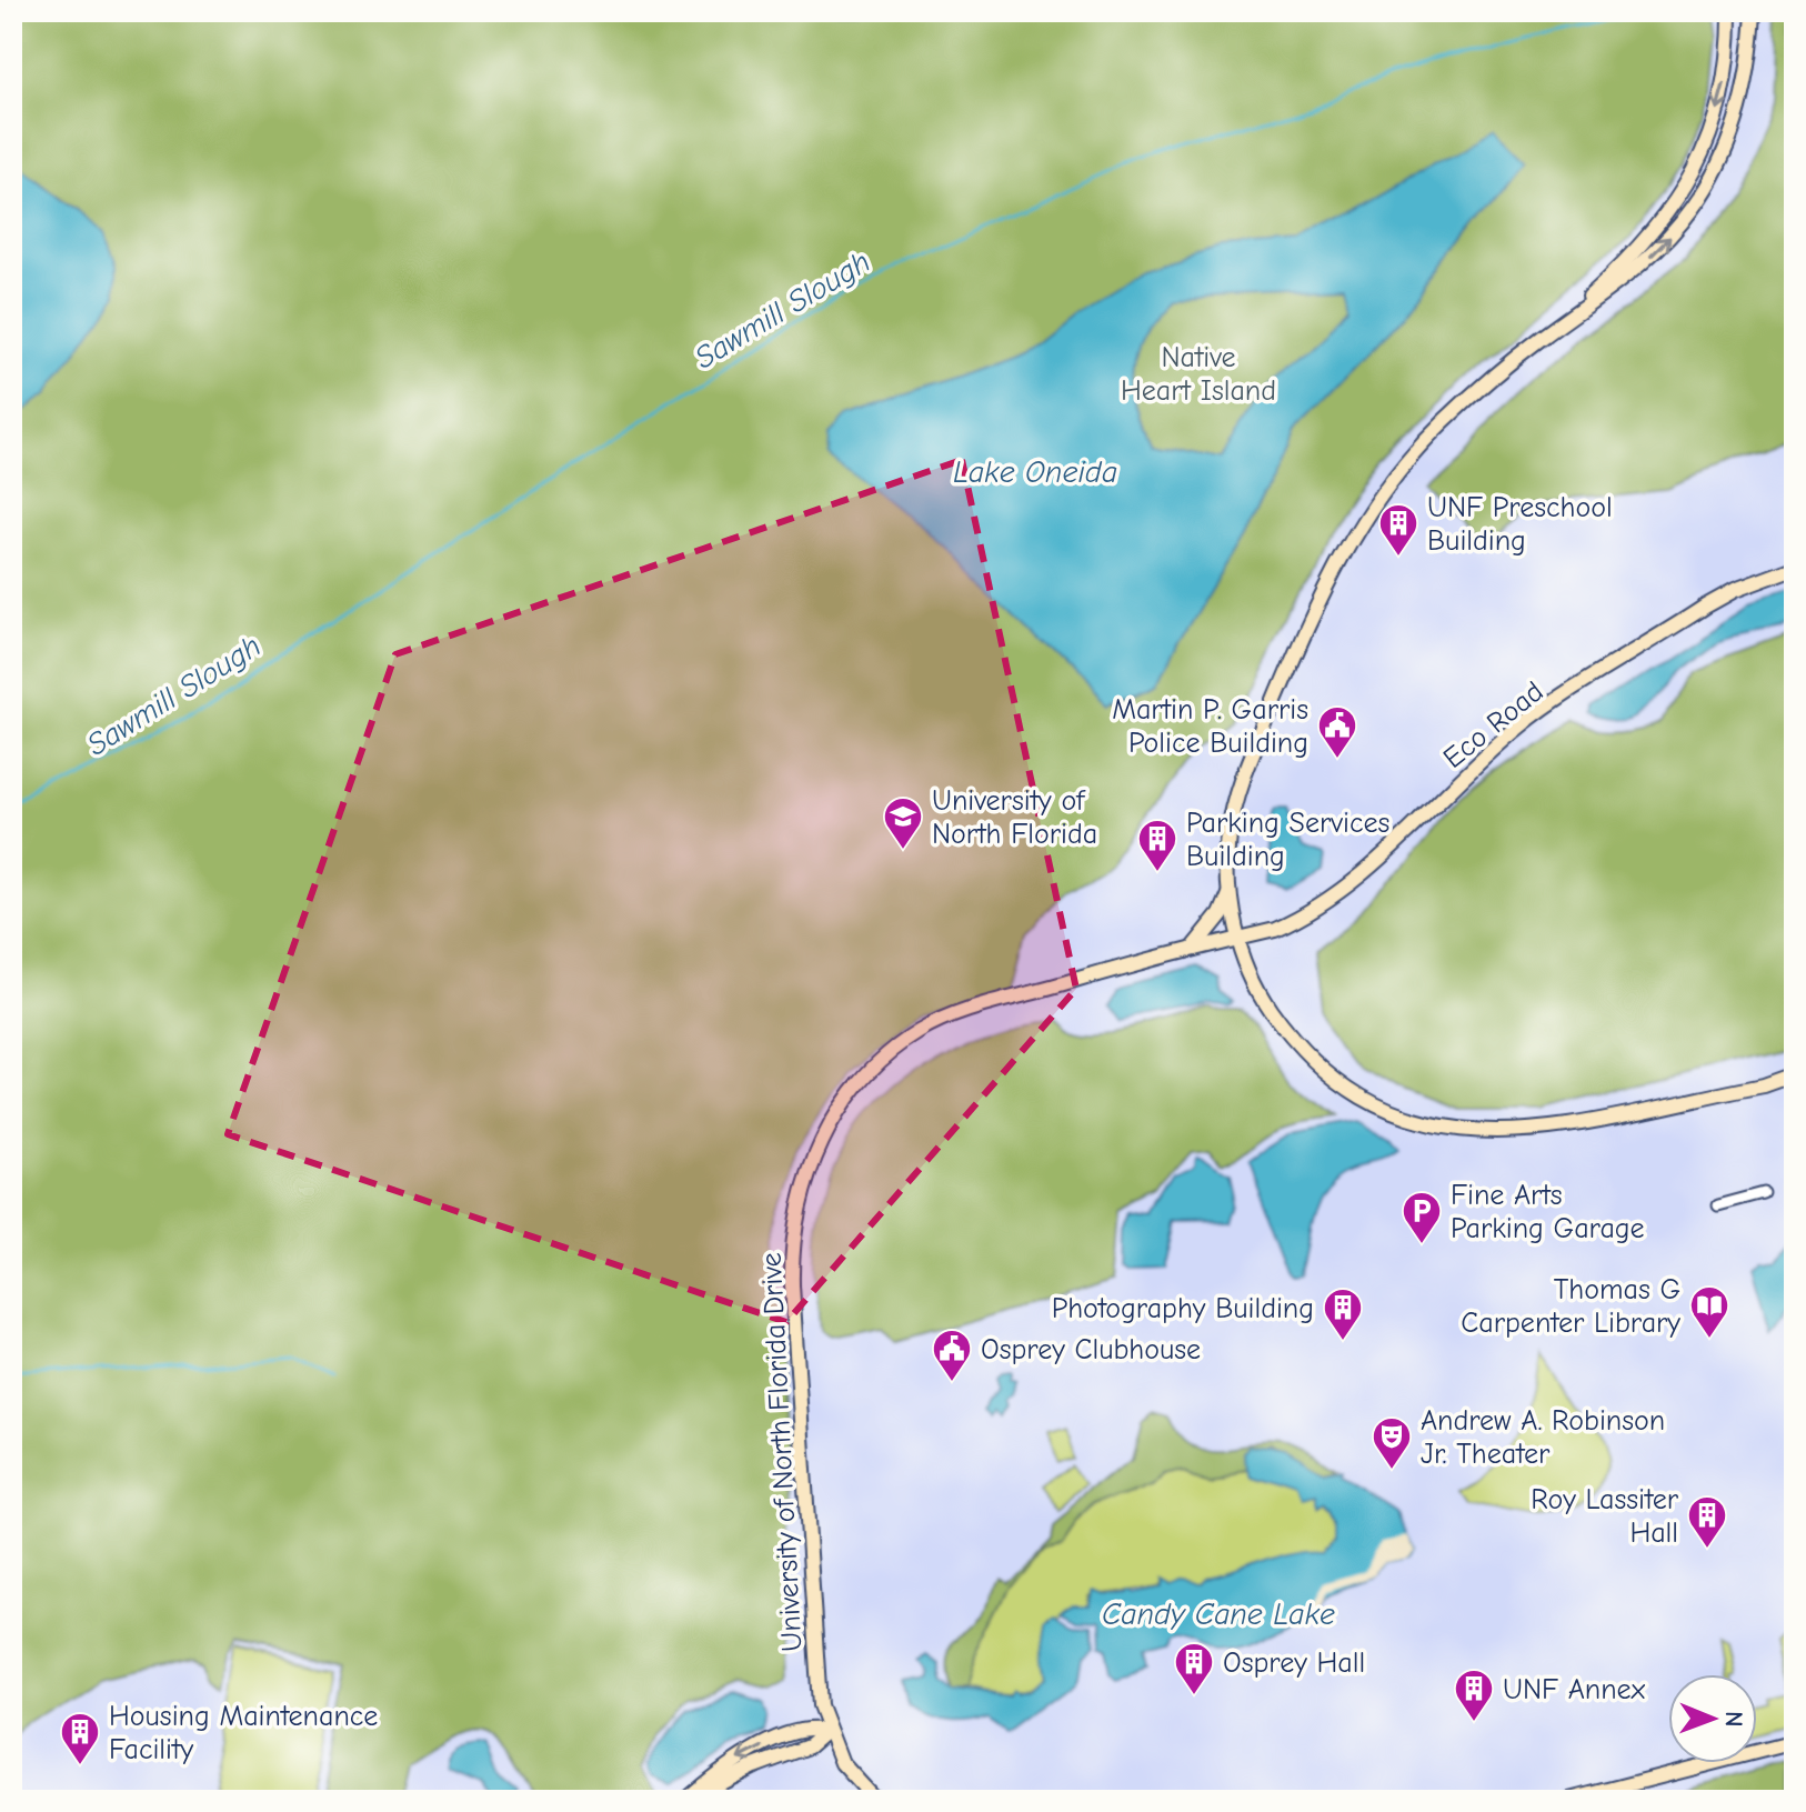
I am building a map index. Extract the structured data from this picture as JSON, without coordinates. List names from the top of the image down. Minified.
{"streets":{"street":["Eco Road","University of North Florida Drive"]},"crossings":[["Eco Road","University of North Florida Drive"]],"water":["Sawmill Slough","Lake Oneida","Candy Cane Lake"],"parks":["Native Heart Island"],"places":{"building":["UNF Preschool Building","Parking Services Building","Photography Building","Roy Lassiter Hall","Osprey Hall","UNF Annex","Housing Maintenance Facility"],"public building":["Martin P. Garris Police Building","Osprey Clubhouse"],"school or university":["University of North Florida"],"parking":["Fine Arts Parking Garage"],"library":["Thomas G Carpenter Library"],"theatre":["Andrew A. Robinson Jr. Theater"]},"north":"right"}
